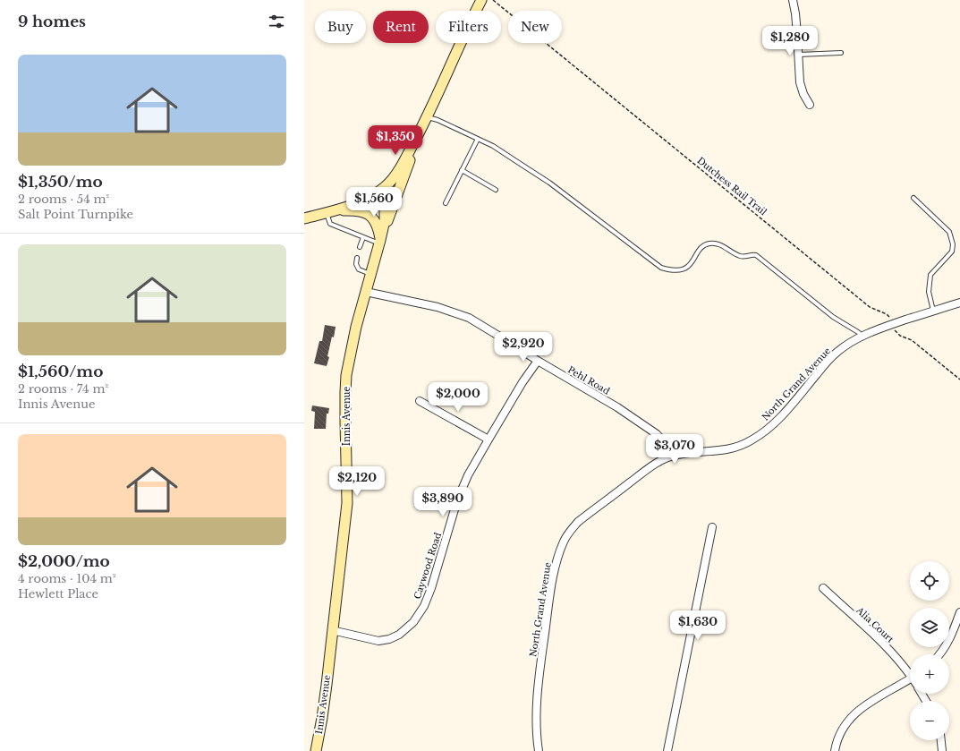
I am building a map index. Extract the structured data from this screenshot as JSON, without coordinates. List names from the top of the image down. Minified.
{"streets":{"main road":["Innis Avenue"],"street":["Pehl Road","North Grand Avenue","Caywood Road","Alia Court"],"path":["Dutchess Rail Trail"]},"crossings":[["Dutchess Rail Trail","North Grand Avenue"],["Pehl Road","North Grand Avenue"],["Pehl Road","Innis Avenue"],["Pehl Road","Caywood Road"],["Innis Avenue","Caywood Road"]],"page":{"heading":"9 homes","chip":["Buy","Rent","Filters","New"],"price":["$1,280","$1,350","$1,560","$2,920","$2,000","$3,070","$2,120","$3,890","$1,630"],"list":[{"name":"$1,350/mo","note":"2 rooms · 54 m² · Salt Point Turnpike"},{"name":"$1,560/mo","note":"2 rooms · 74 m² · Innis Avenue"},{"name":"$2,000/mo","note":"4 rooms · 104 m² · Hewlett Place"}],"map_buttons":["+","−"]}}
